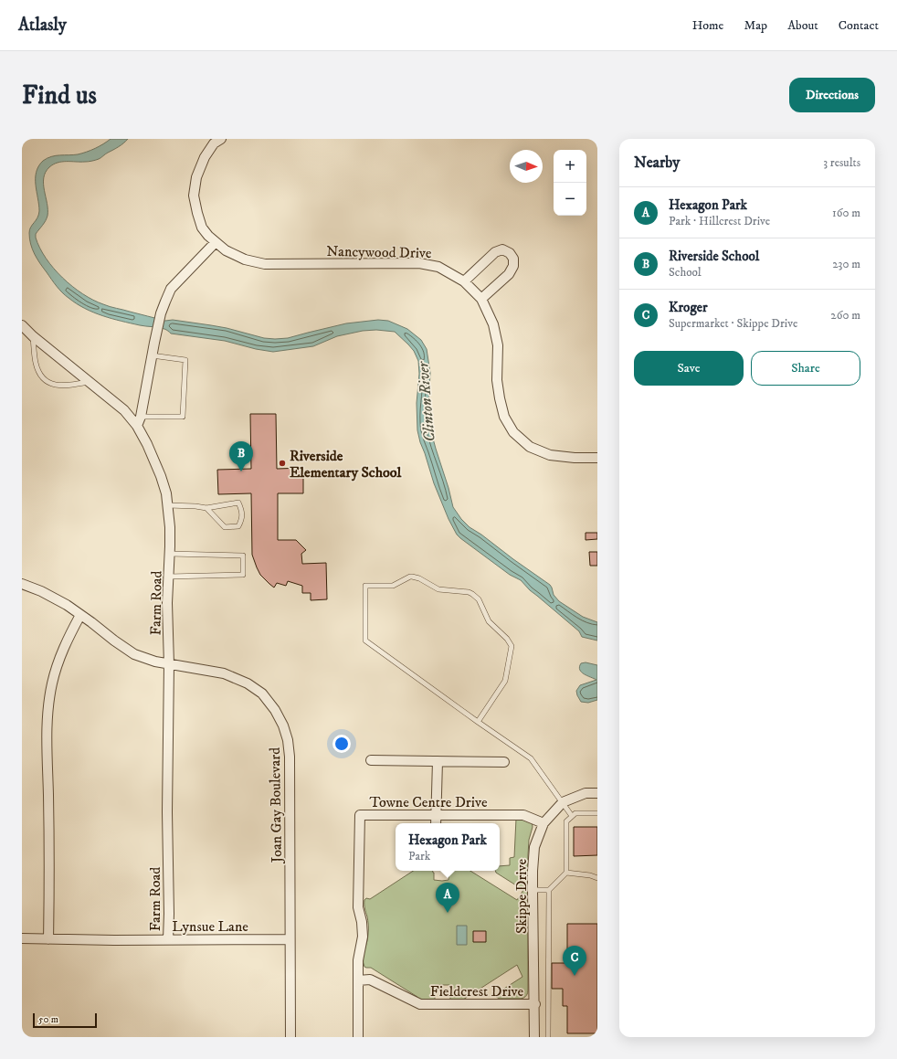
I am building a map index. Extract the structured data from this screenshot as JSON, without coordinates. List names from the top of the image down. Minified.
{"streets":{"street":["Nancywood Drive","Farm Road","Towne Centre Drive","Joan Gay Boulevard","Skippe Drive","Lynsue Lane","Fieldcrest Drive"]},"crossings":[["Farm Road","Joan Gay Boulevard"],["Farm Road","Lynsue Lane"],["Towne Centre Drive","Skippe Drive"],["Towne Centre Drive","Fieldcrest Drive"],["Joan Gay Boulevard","Lynsue Lane"],["Skippe Drive","Fieldcrest Drive"]],"water":["Clinton River"],"places":["Riverside Elementary School"],"scale_bar":"50 m","north":"right","page":{"header":"Atlasly","nav":["Home","Map","About","Contact"],"buttons":["Directions",["Save","Share"]],"title":"Find us","heading":["Nearby","3 results"],"map_buttons":["+","−"],"list":[{"mark":"A","name":"Hexagon Park","note":"Park · Hillcrest Drive","value":"160 m"},{"mark":"B","name":"Riverside School","note":"School","value":"230 m"},{"mark":"C","name":"Kroger","note":"Supermarket · Skippe Drive","value":"260 m"}],"pins":["B","A","C"],"popup":["Hexagon Park","Park"],"scale":"50 m"}}
